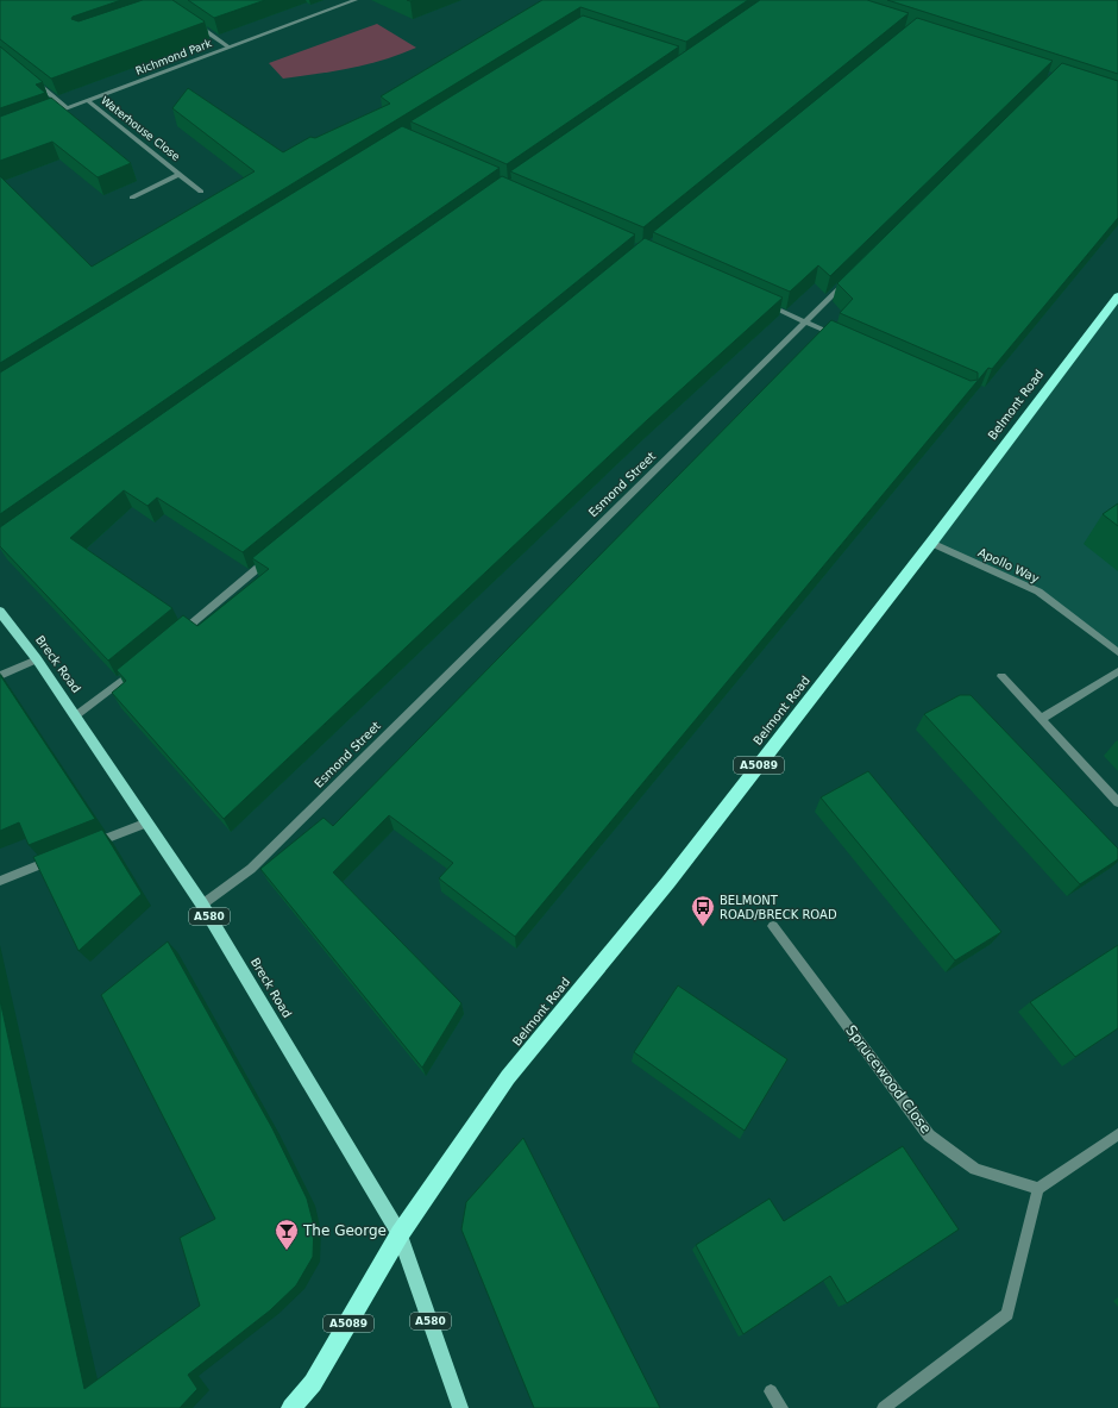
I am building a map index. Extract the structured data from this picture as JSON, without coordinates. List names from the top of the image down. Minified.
{"streets":{"highway":["Belmont Road","A5089"],"main road":["Breck Road","A580"],"street":["Richmond Park","Waterhouse Close","Esmond Street","Apollo Way","Sprucewood Close"]},"crossings":[["Richmond Park","Waterhouse Close"],["Belmont Road","Apollo Way"],["Belmont Road","Breck Road"],["Belmont Road","A5089"],["Esmond Street","Breck Road"],["Breck Road","A5089"]],"places":{"bus stop":["BELMONT ROAD/BRECK ROAD"],"bar":["The George"]}}
